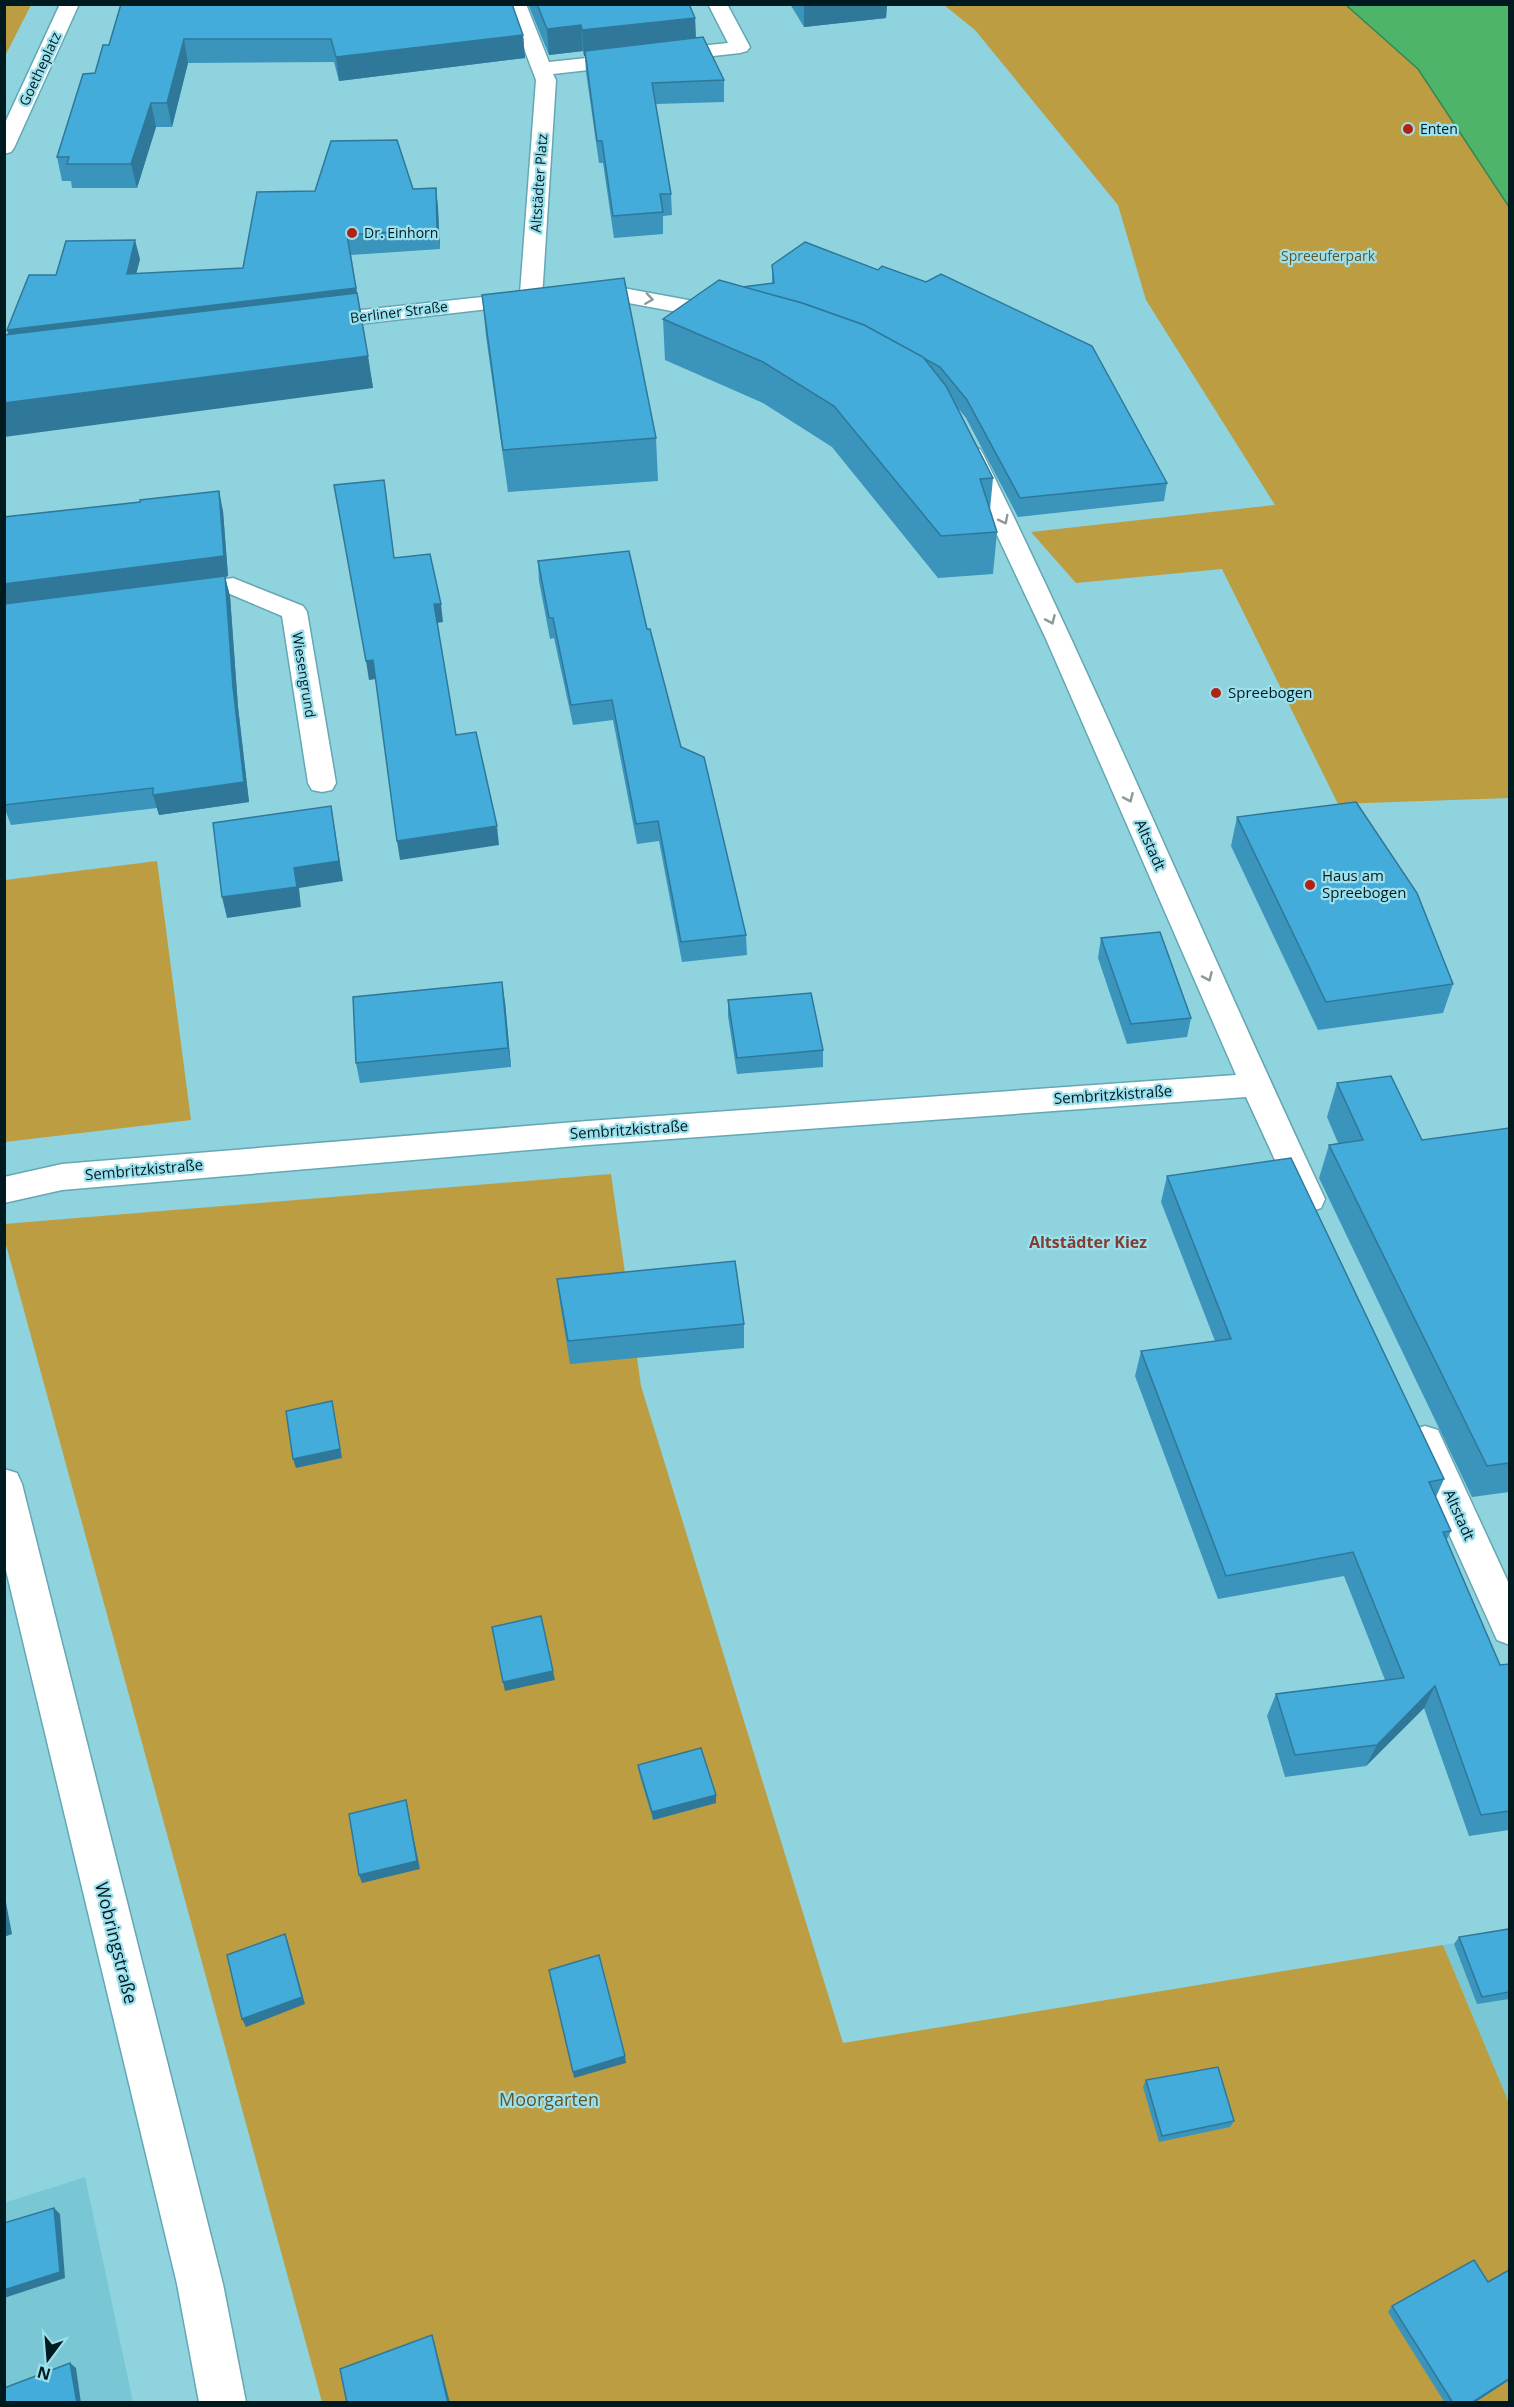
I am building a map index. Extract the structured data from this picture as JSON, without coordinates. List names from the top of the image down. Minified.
{"streets":{"street":["Goetheplatz","Altstädter Platz","Berliner Straße","Wiesengrund","Altstadt","Sembritzkistraße","Wobringstraße"]},"crossings":[["Altstädter Platz","Berliner Straße"],["Altstadt","Sembritzkistraße"]],"one_way":["Altstadt"],"districts":["Altstädter Kiez"],"parks":["Spreeuferpark","Moorgarten"],"places":["Enten","Dr. Einhorn","Spreebogen","Haus am Spreebogen"],"north":"bottom"}
